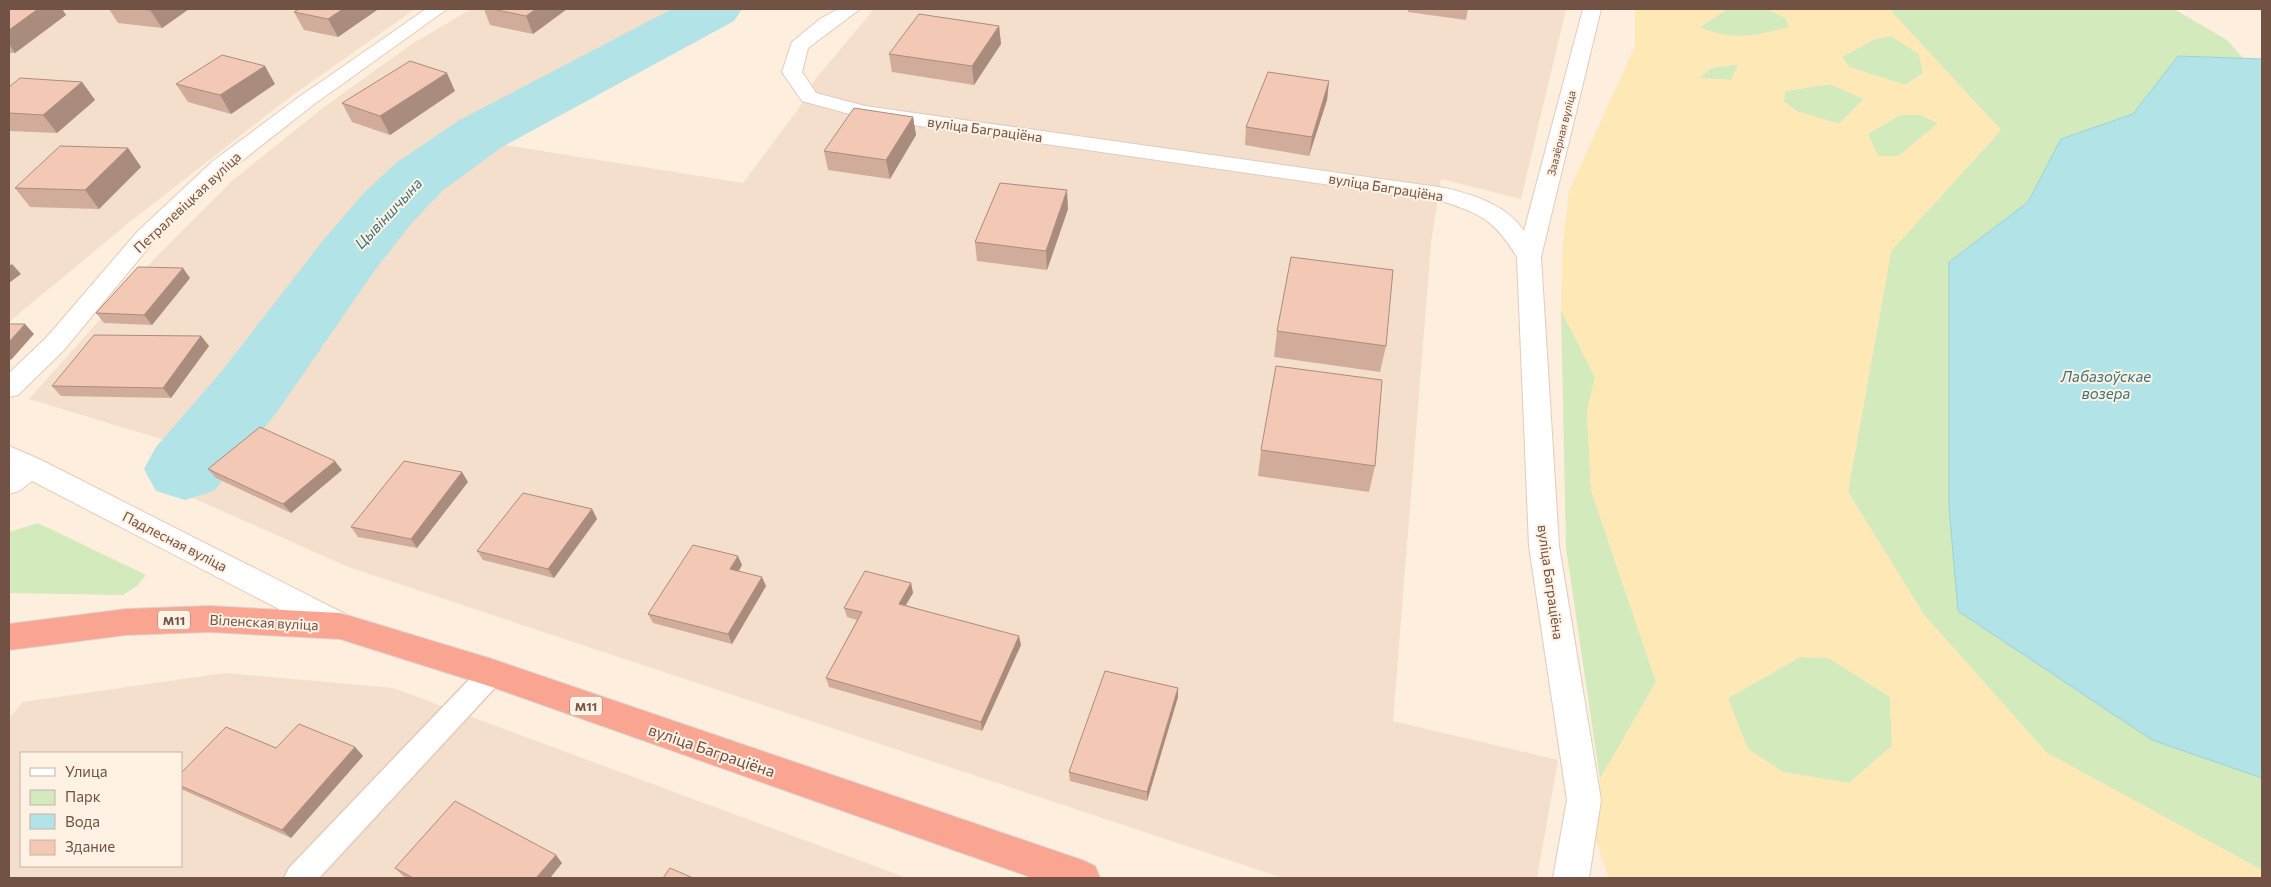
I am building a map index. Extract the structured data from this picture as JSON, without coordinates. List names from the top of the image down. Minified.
{"streets":{"highway":["вуліца Баграціёна","М11","Віленская вуліца"],"street":["Заазёрная вуліца","Петралевіцкая вуліца","Падлесная вуліца"]},"crossings":[["вуліца Баграціёна","Заазёрная вуліца"],["вуліца Баграціёна","Падлесная вуліца"],["вуліца Баграціёна","Віленская вуліца"],["Падлесная вуліца","Віленская вуліца"]],"water":["Цывіншчына","Лабазоўскае возера"],"legend":["Улица","Парк","Вода","Здание"]}
